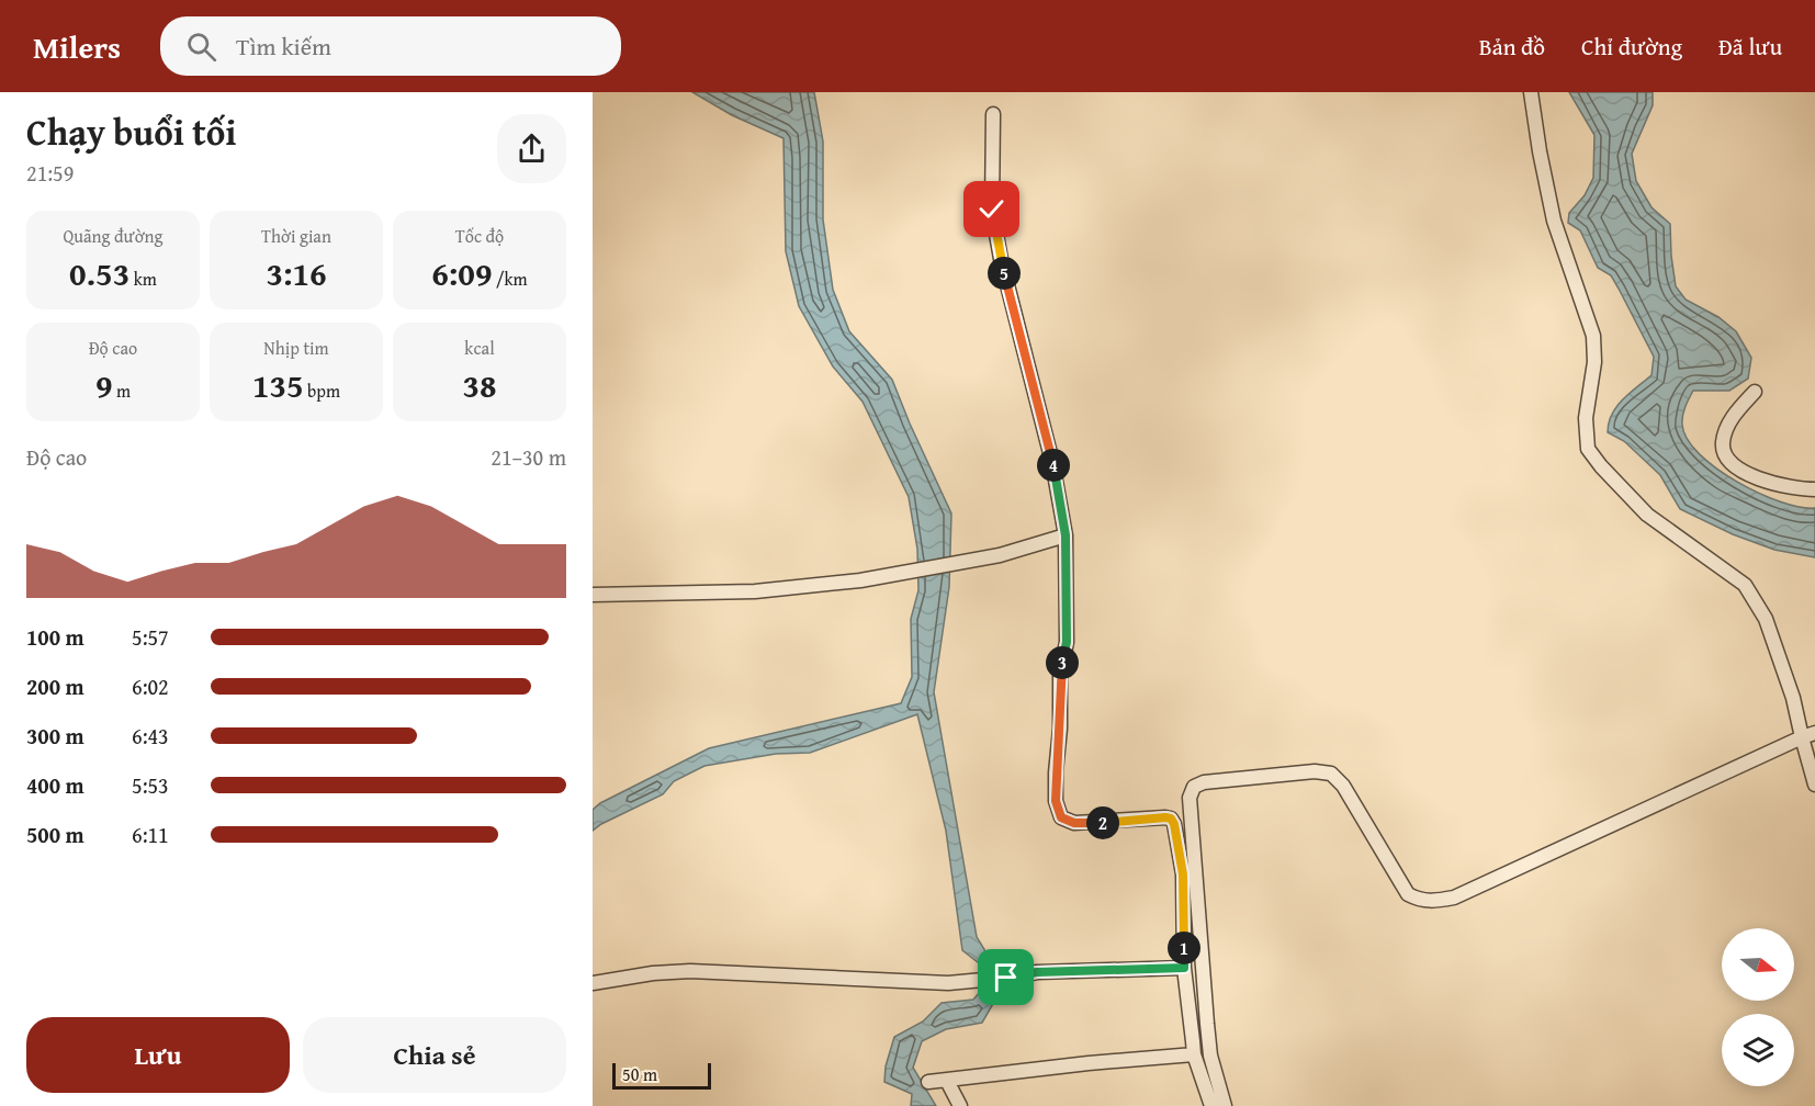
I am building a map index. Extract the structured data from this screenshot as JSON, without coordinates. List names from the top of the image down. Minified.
{"scale_bar":"50 m","north":"right","page":{"header":"Milers","search":"Tìm kiếm","nav":["Bản đồ","Chỉ đường","Đã lưu"],"heading":["Chạy buổi tối","21:59"],"stats":[["Quãng đường","0.53 km"],["Thời gian","3:16"],["Tốc độ","6:09 /km"],["Độ cao","9 m"],["Nhịp tim","135 bpm"],["kcal","38"]],"pins":["5","4","3","2","1"],"chart":["Độ cao","21–30 m"],"list":[{"name":"100 m","note":"5:57"},{"name":"200 m","note":"6:02"},{"name":"300 m","note":"6:43"},{"name":"400 m","note":"5:53"},{"name":"500 m","note":"6:11"}],"buttons":["Lưu","Chia sẻ"],"scale":"50 m"}}
